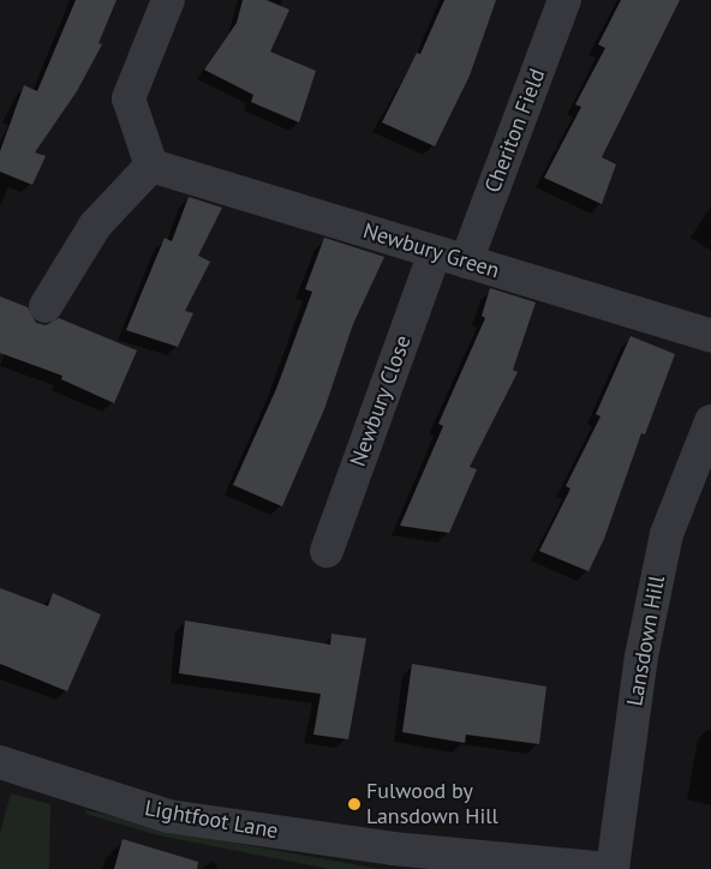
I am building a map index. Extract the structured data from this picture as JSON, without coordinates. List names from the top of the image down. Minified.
{"streets":{"street":["Cheriton Field","Newbury Green","Newbury Close","Lansdown Hill","Lightfoot Lane"]},"crossings":[["Cheriton Field","Newbury Green"],["Newbury Green","Newbury Close"],["Lansdown Hill","Lightfoot Lane"]],"places":["Fulwood by Lansdown Hill"]}
